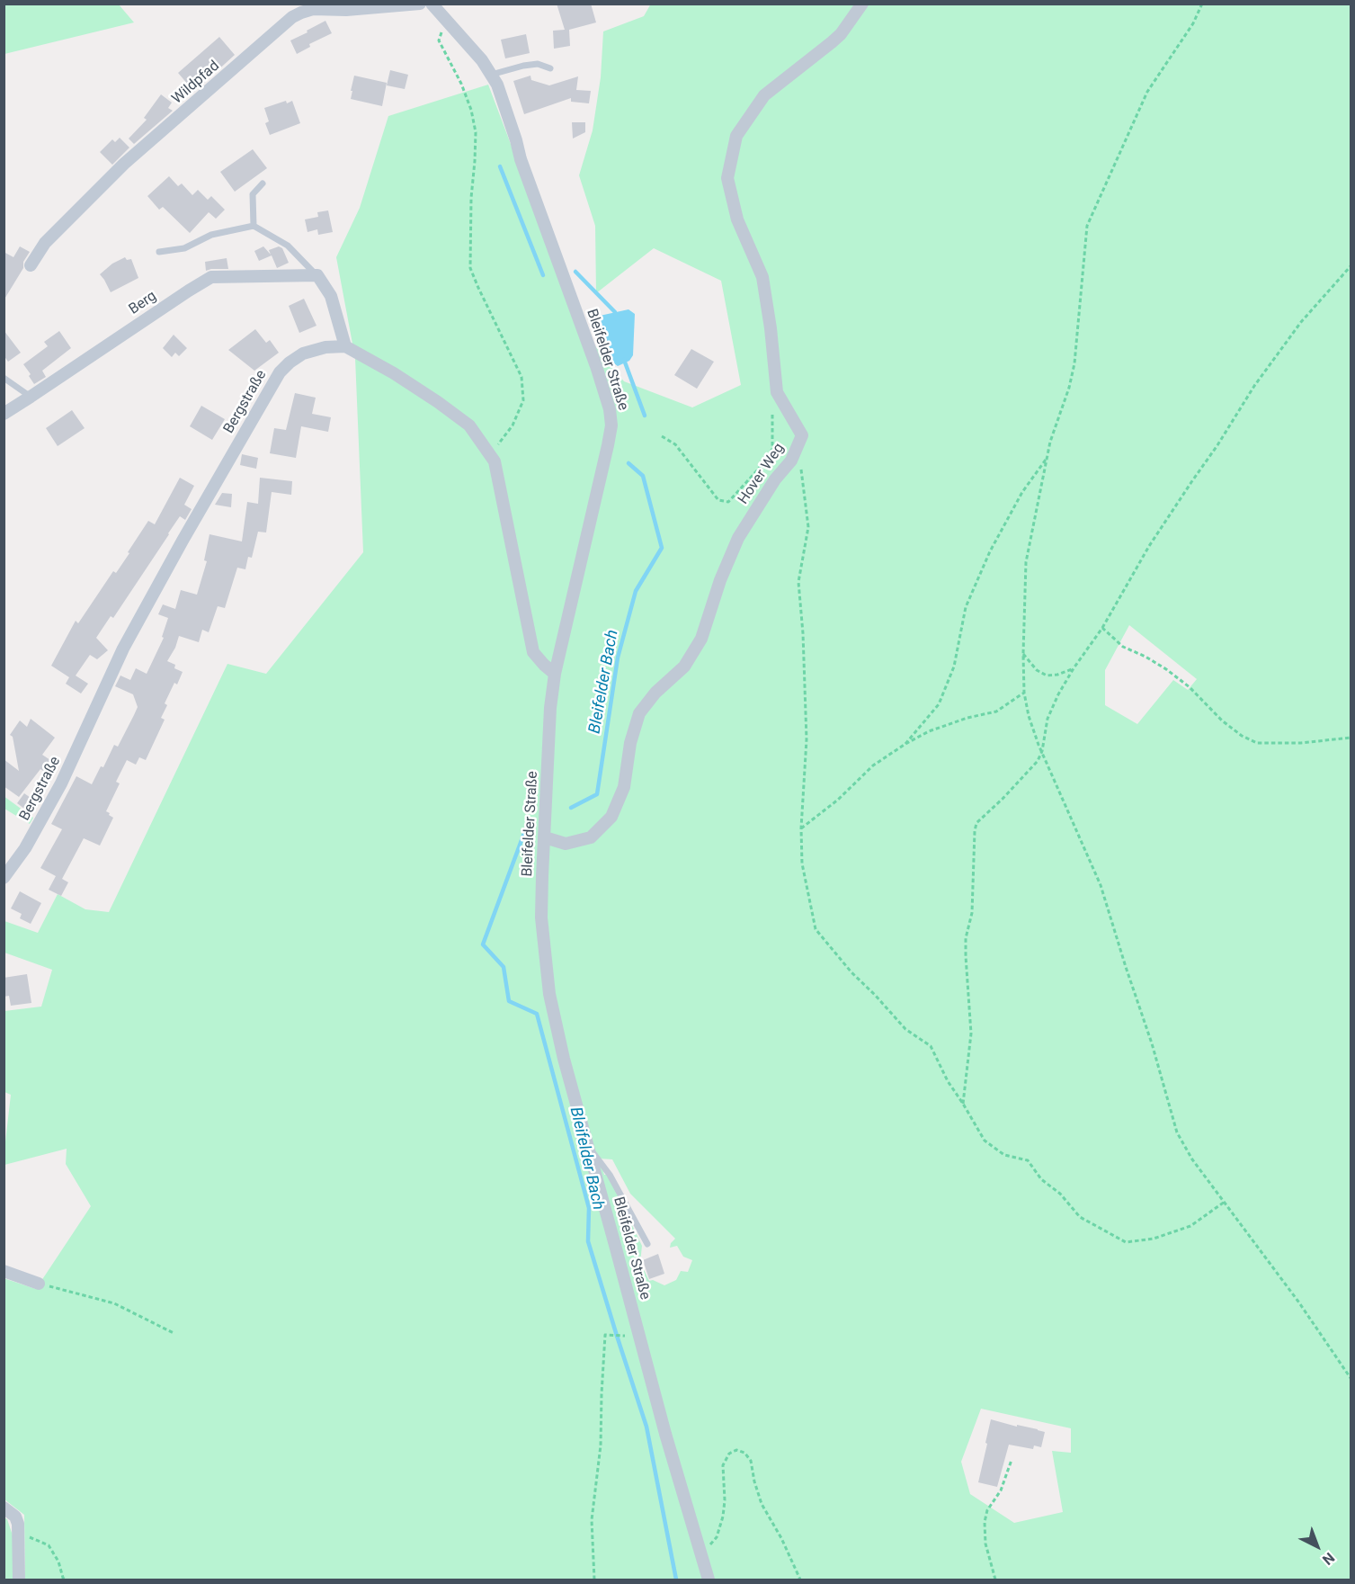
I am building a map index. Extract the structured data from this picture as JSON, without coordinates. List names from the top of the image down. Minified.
{"streets":{"street":["Wildpfad","Berg","Bleifelder Straße","Bergstraße","Hover Weg"]},"crossings":[["Bleifelder Straße","Hover Weg"]],"water":["Bleifelder Bach"],"north":"bottom right"}
